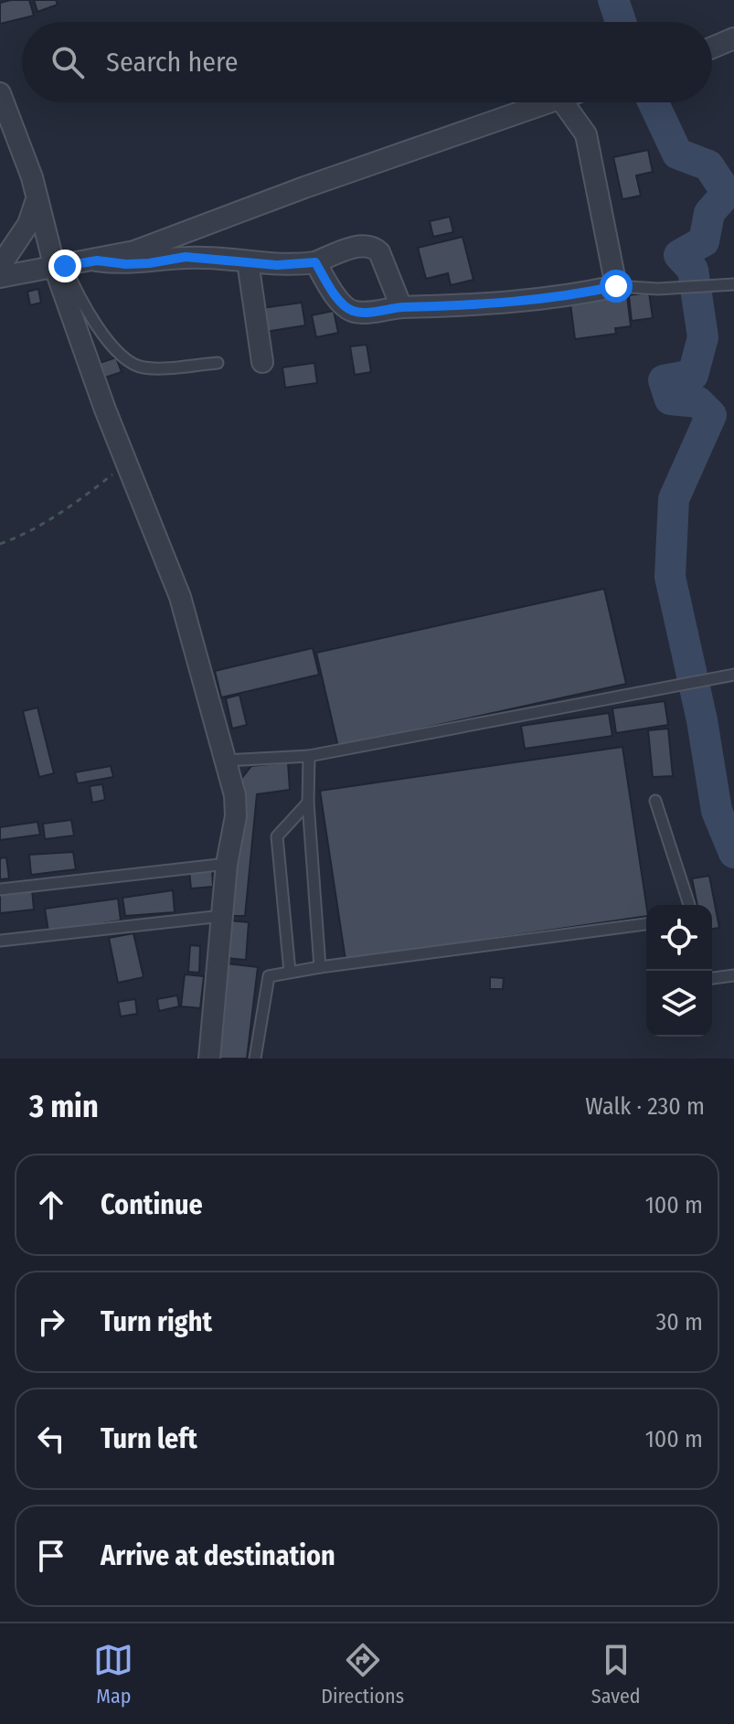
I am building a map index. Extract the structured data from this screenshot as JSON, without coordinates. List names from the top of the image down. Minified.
{"page":{"search":"Search here","heading":["3 min","Walk · 230 m"],"list":[["Continue","100 m"],["Turn right","30 m"],["Turn left","100 m"],"Arrive at destination"],"nav":["Map","Directions","Saved"]}}
